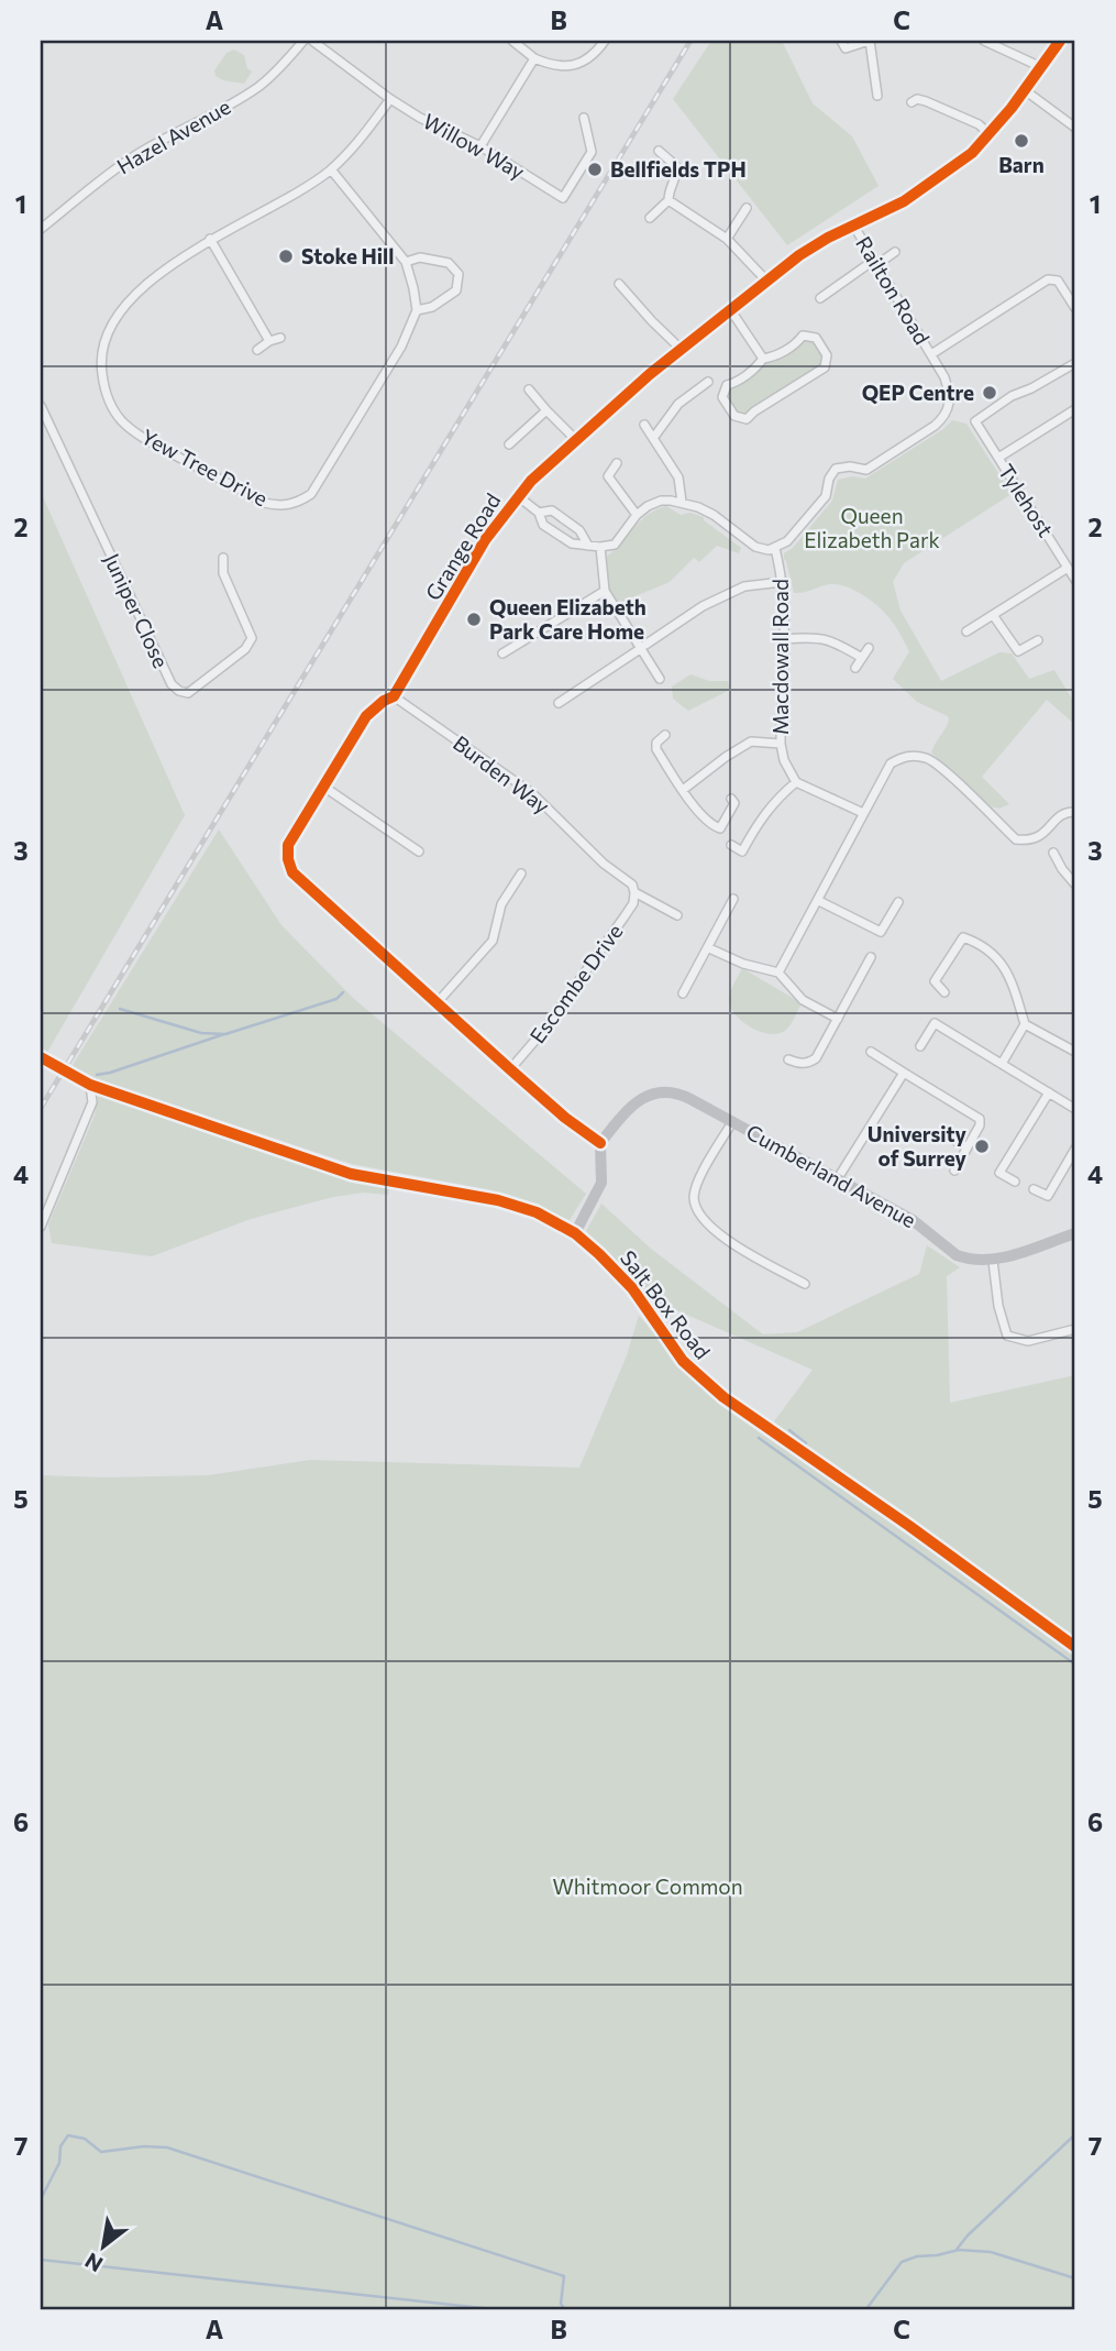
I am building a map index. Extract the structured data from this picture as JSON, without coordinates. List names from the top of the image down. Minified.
{"streets":{"street":["Hazel Avenue","Willow Way","Railton Road","Yew Tree Drive","Tylehost","Grange Road","Juniper Close","Macdowall Road","Burden Way","Escombe Drive","Cumberland Avenue","Salt Box Road"]},"crossings":[["Willow Way","Yew Tree Drive"],["Railton Road","Grange Road"],["Railton Road","Macdowall Road"],["Grange Road","Burden Way"],["Grange Road","Escombe Drive"],["Grange Road","Cumberland Avenue"],["Burden Way","Escombe Drive"]],"parks":["Queen Elizabeth Park","Whitmoor Common"],"places":["Barn","Bellfields TPH","Stoke Hill","QEP Centre","Queen Elizabeth Park Care Home","University of Surrey"],"north":"bottom left","grid":{"columns":["A","B","C"],"rows":["1","2","3","4","5","6","7"]}}
